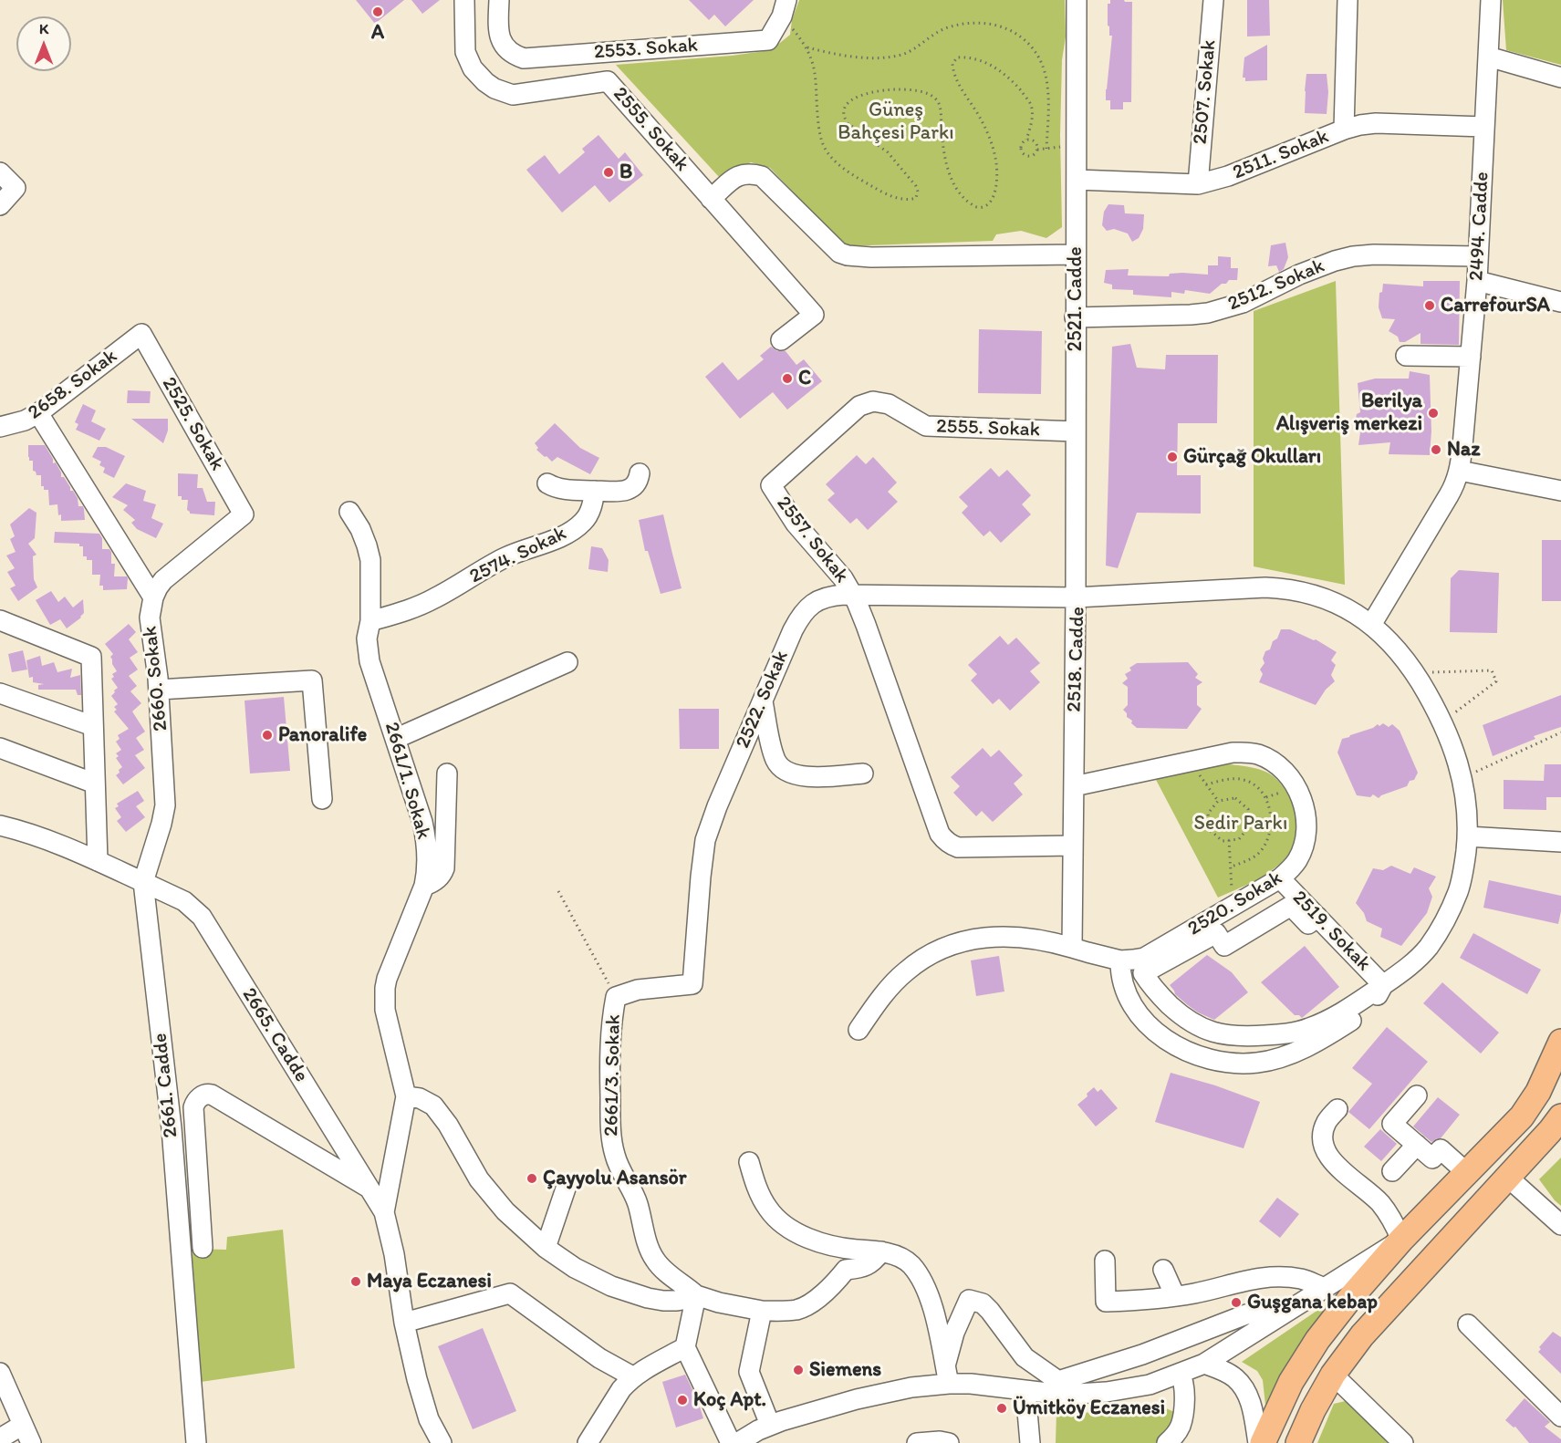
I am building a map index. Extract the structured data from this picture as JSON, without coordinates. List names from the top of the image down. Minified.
{"streets":{"street":["2553. Sokak","2507. Sokak","2555. Sokak","2511. Sokak","2494. Cadde","2512. Sokak","2521. Cadde","2658. Sokak","2525. Sokak","2557. Sokak","2574. Sokak","2518. Cadde","2660. Sokak","2522. Sokak","2661/1. Sokak","2520. Sokak","2519. Sokak","2665. Cadde","2661/3. Sokak","2661. Cadde"]},"crossings":[["2507. Sokak","2511. Sokak"],["2555. Sokak","2521. Cadde"],["2555. Sokak","2557. Sokak"],["2511. Sokak","2494. Cadde"],["2511. Sokak","2521. Cadde"],["2494. Cadde","2512. Sokak"],["2494. Cadde","2518. Cadde"],["2512. Sokak","2521. Cadde"],["2521. Cadde","2518. Cadde"],["2521. Cadde","2522. Sokak"],["2658. Sokak","2525. Sokak"],["2525. Sokak","2660. Sokak"],["2557. Sokak","2518. Cadde"],["2557. Sokak","2522. Sokak"],["2574. Sokak","2661/1. Sokak"],["2518. Cadde","2522. Sokak"],["2518. Cadde","2520. Sokak"],["2518. Cadde","2519. Sokak"],["2660. Sokak","2665. Cadde"],["2660. Sokak","2661. Cadde"],["2522. Sokak","2661/3. Sokak"],["2661/1. Sokak","2665. Cadde"],["2520. Sokak","2519. Sokak"],["2665. Cadde","2661. Cadde"]],"parks":["Güneş Bahçesi Parkı","Sedir Parkı"],"places":["A","B","CarrefourSA","C","Berilya Alışveriş merkezi","Naz","Gürçağ Okulları","Panoralife","Çayyolu Asansör","Maya Eczanesi","Guşgana kebap","Siemens","Koç Apt.","Ümitköy Eczanesi"],"north":"top"}
